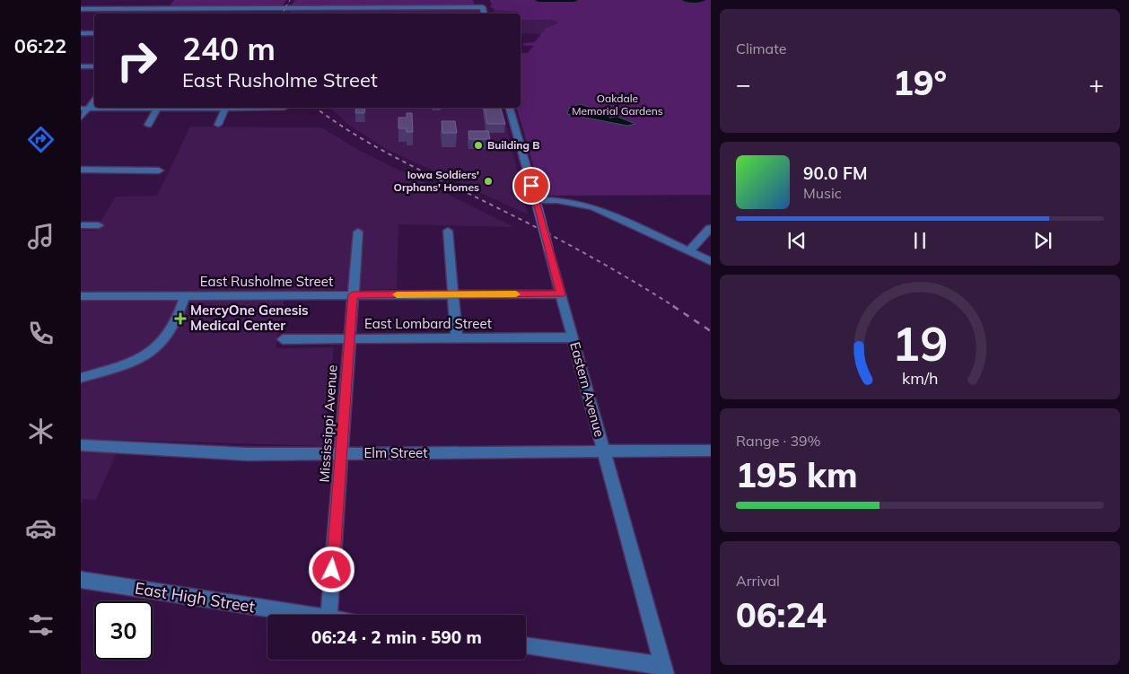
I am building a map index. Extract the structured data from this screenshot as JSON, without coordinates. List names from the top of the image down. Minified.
{"streets":{"street":["East Rusholme Street","East Lombard Street","Eastern Avenue","Mississippi Avenue","Elm Street","East High Street"]},"crossings":[["East Rusholme Street","Eastern Avenue"],["East Rusholme Street","Mississippi Avenue"],["East Lombard Street","Eastern Avenue"],["East Lombard Street","Mississippi Avenue"],["Eastern Avenue","Elm Street"],["Mississippi Avenue","Elm Street"]],"parks":["Oakdale Memorial Gardens"],"places":{"other":["Building B","Iowa Soldiers' Orphans' Homes"],"health":["MercyOne Genesis Medical Center"]},"page":{"tabs":"06:22","tile":["Climate",["Range · 39%","195 km"],["Arrival","06:24"]],"turn":["240 m","East Rusholme Street"],"heat":["−","19°","+"],"song":["90.0 FM","Music"],"limit":"30","trip":"06:24 · 2 min · 590 m","gauge":["19","km/h"]}}
